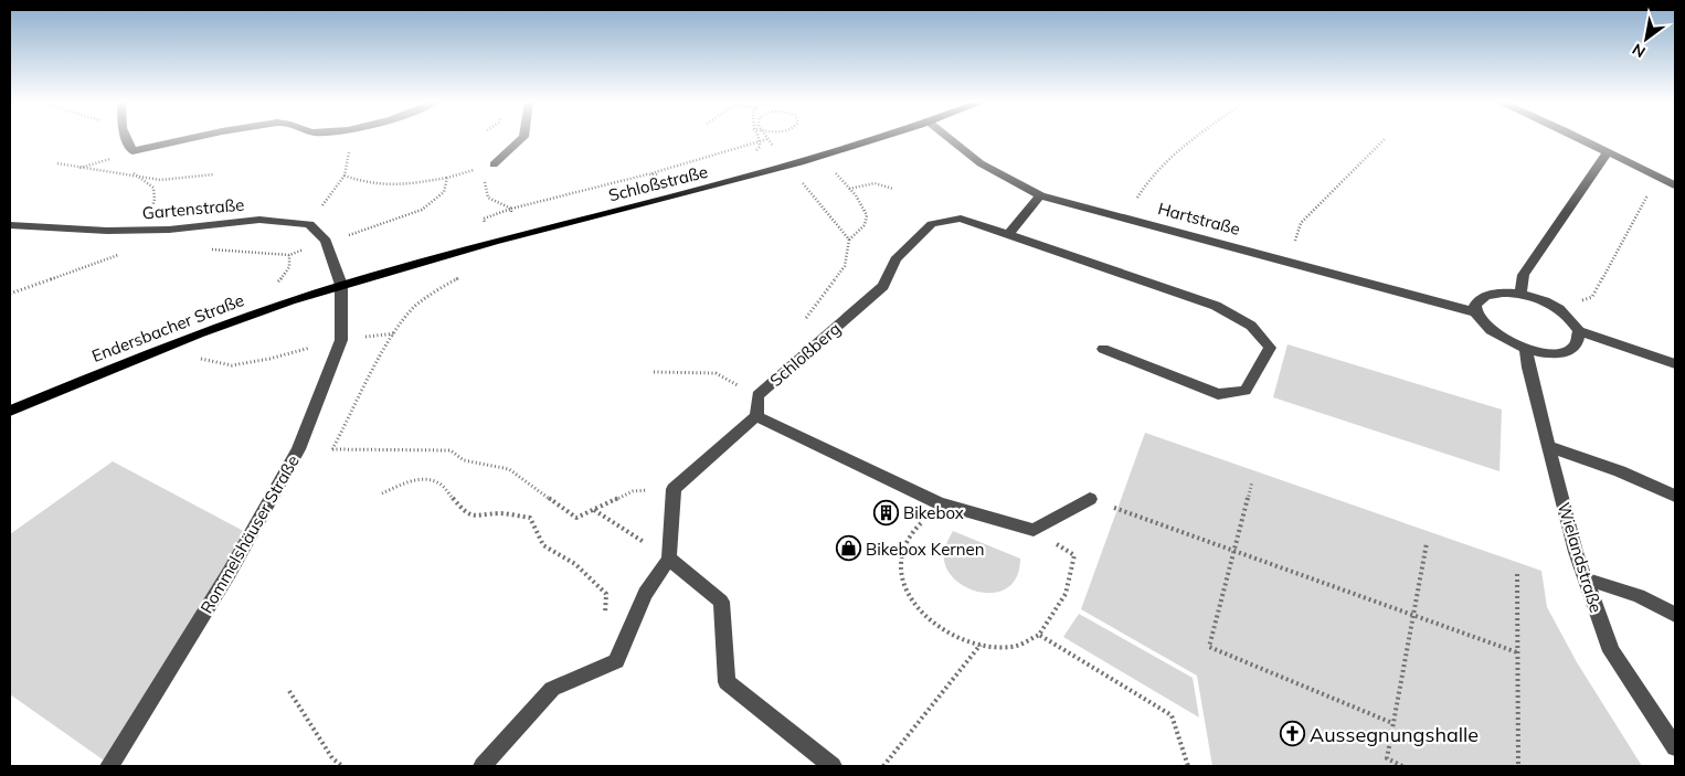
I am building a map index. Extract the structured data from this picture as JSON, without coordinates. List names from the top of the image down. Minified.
{"streets":{"main road":["Schloßstraße","Endersbacher Straße"],"street":["Gartenstraße","Hartstraße","Schloßberg","Rommelshäuser Straße","Wielandstraße"]},"crossings":[["Schloßstraße","Endersbacher Straße"],["Schloßstraße","Rommelshäuser Straße"],["Endersbacher Straße","Rommelshäuser Straße"]],"places":{"building":["Bikebox"],"shop":["Bikebox Kernen"],"church":["Aussegnungshalle"]},"north":"bottom left"}
